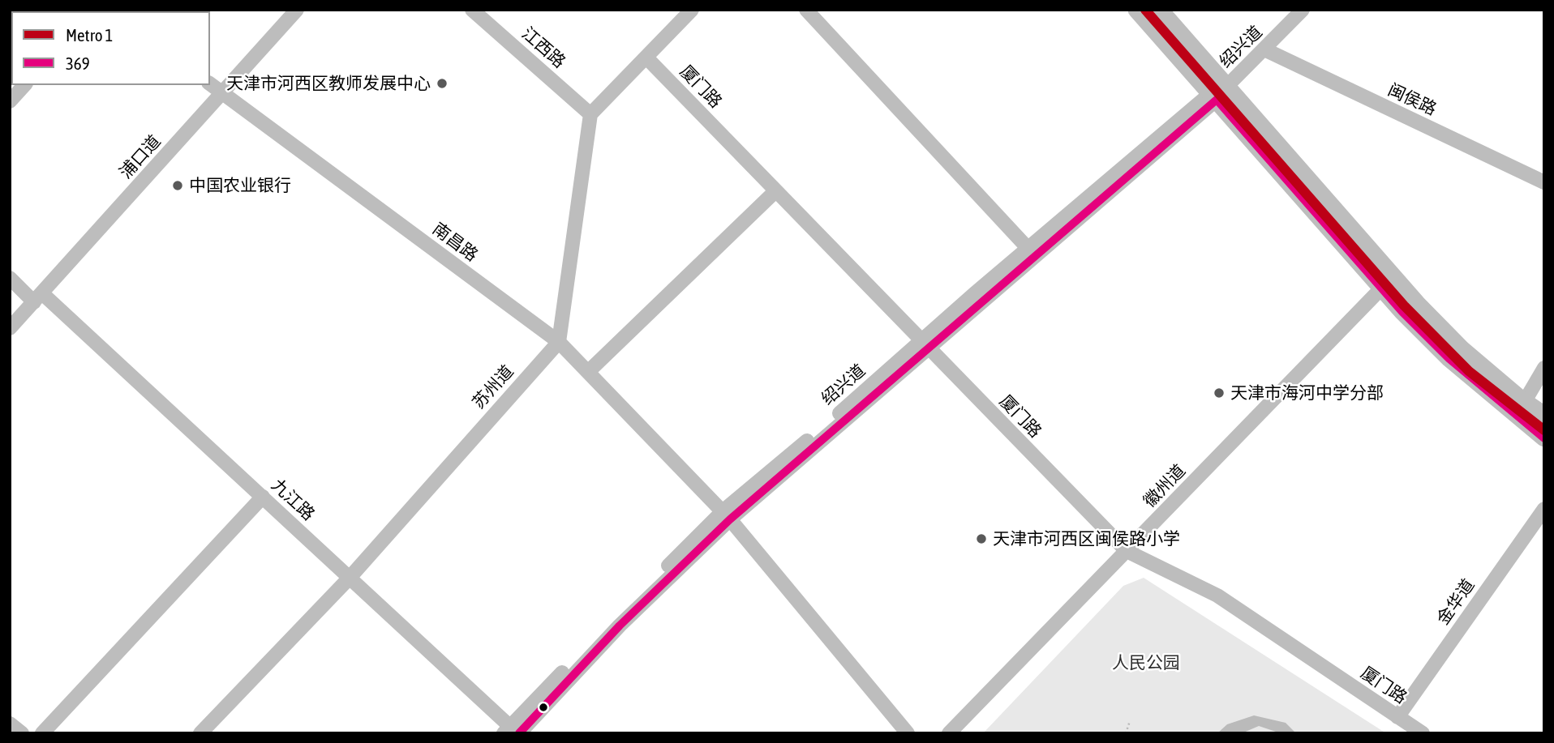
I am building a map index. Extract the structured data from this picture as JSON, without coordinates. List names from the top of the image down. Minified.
{"streets":{"street":["绍兴道","江西路","厦门路","闽侯路","浦口道","南昌路","苏州道","徽州道","九江路","金华道"]},"crossings":[["绍兴道","厦门路"],["绍兴道","闽侯路"],["绍兴道","南昌路"],["绍兴道","九江路"],["厦门路","徽州道"],["厦门路","金华道"],["浦口道","南昌路"],["浦口道","九江路"],["南昌路","苏州道"],["苏州道","九江路"]],"parks":["人民公园"],"places":["天津市河西区教师发展中心","中国农业银行","天津市海河中学分部","天津市河西区闽侯路小学"],"lines":["metro line 1","transit line 369"],"legend":["Metro 1","369"]}
